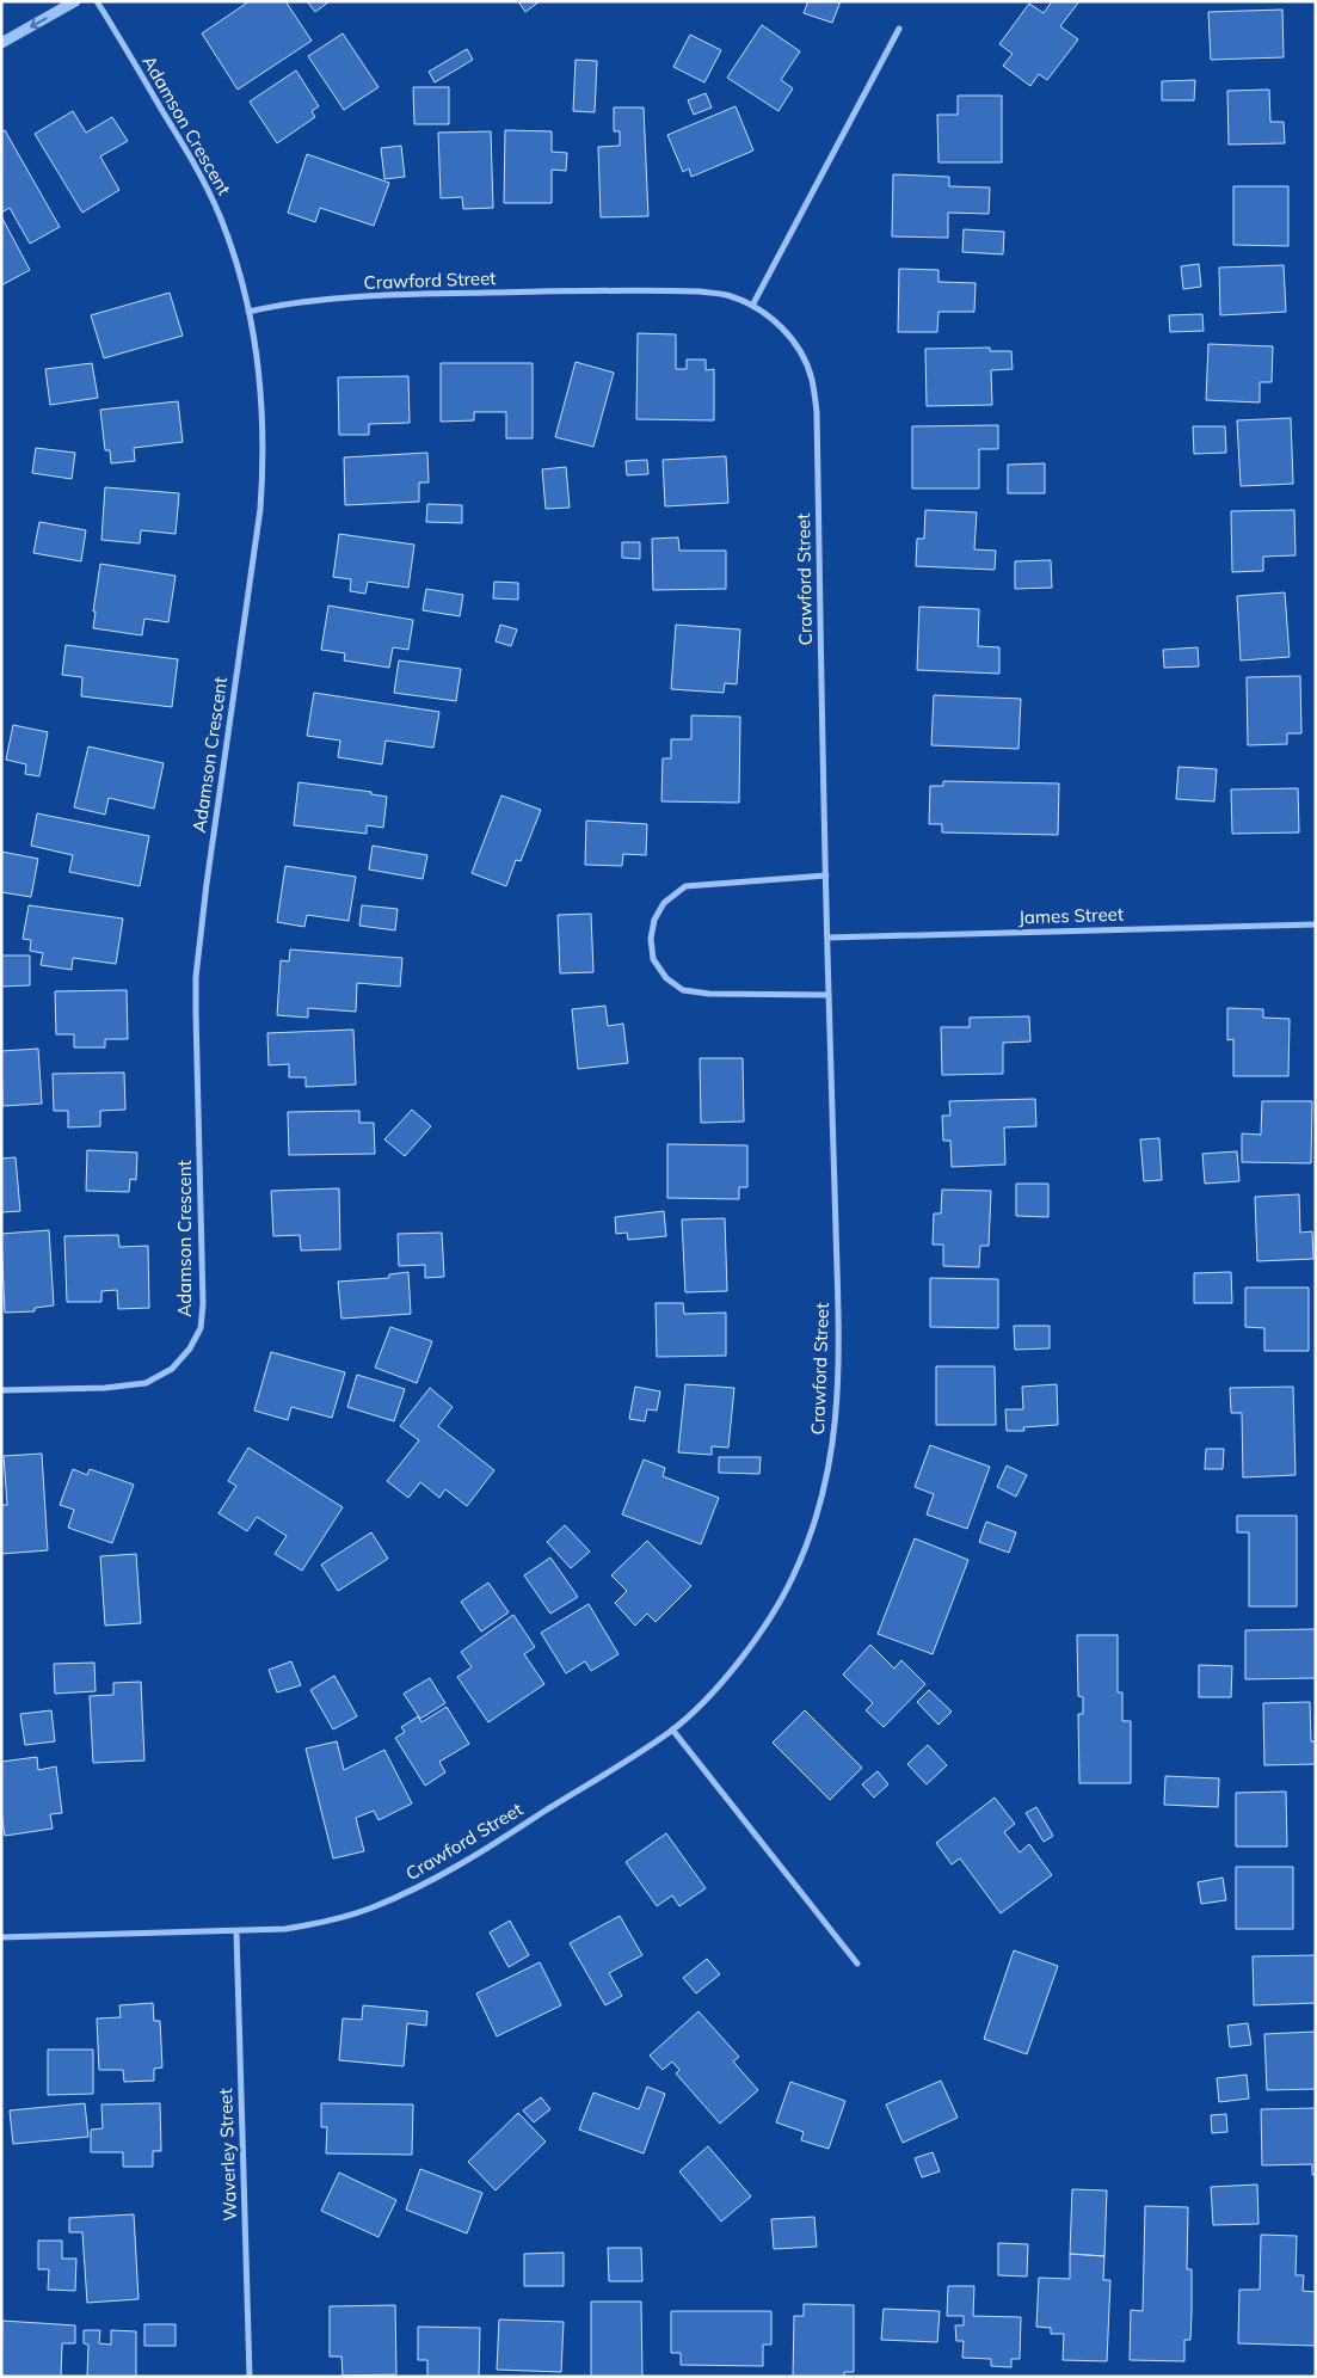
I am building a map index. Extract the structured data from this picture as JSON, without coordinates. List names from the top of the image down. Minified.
{"streets":{"street":["Adamson Crescent","Crawford Street","James Street","Waverley Street"]},"crossings":[["Adamson Crescent","Crawford Street"],["Crawford Street","James Street"],["Crawford Street","Waverley Street"]]}
